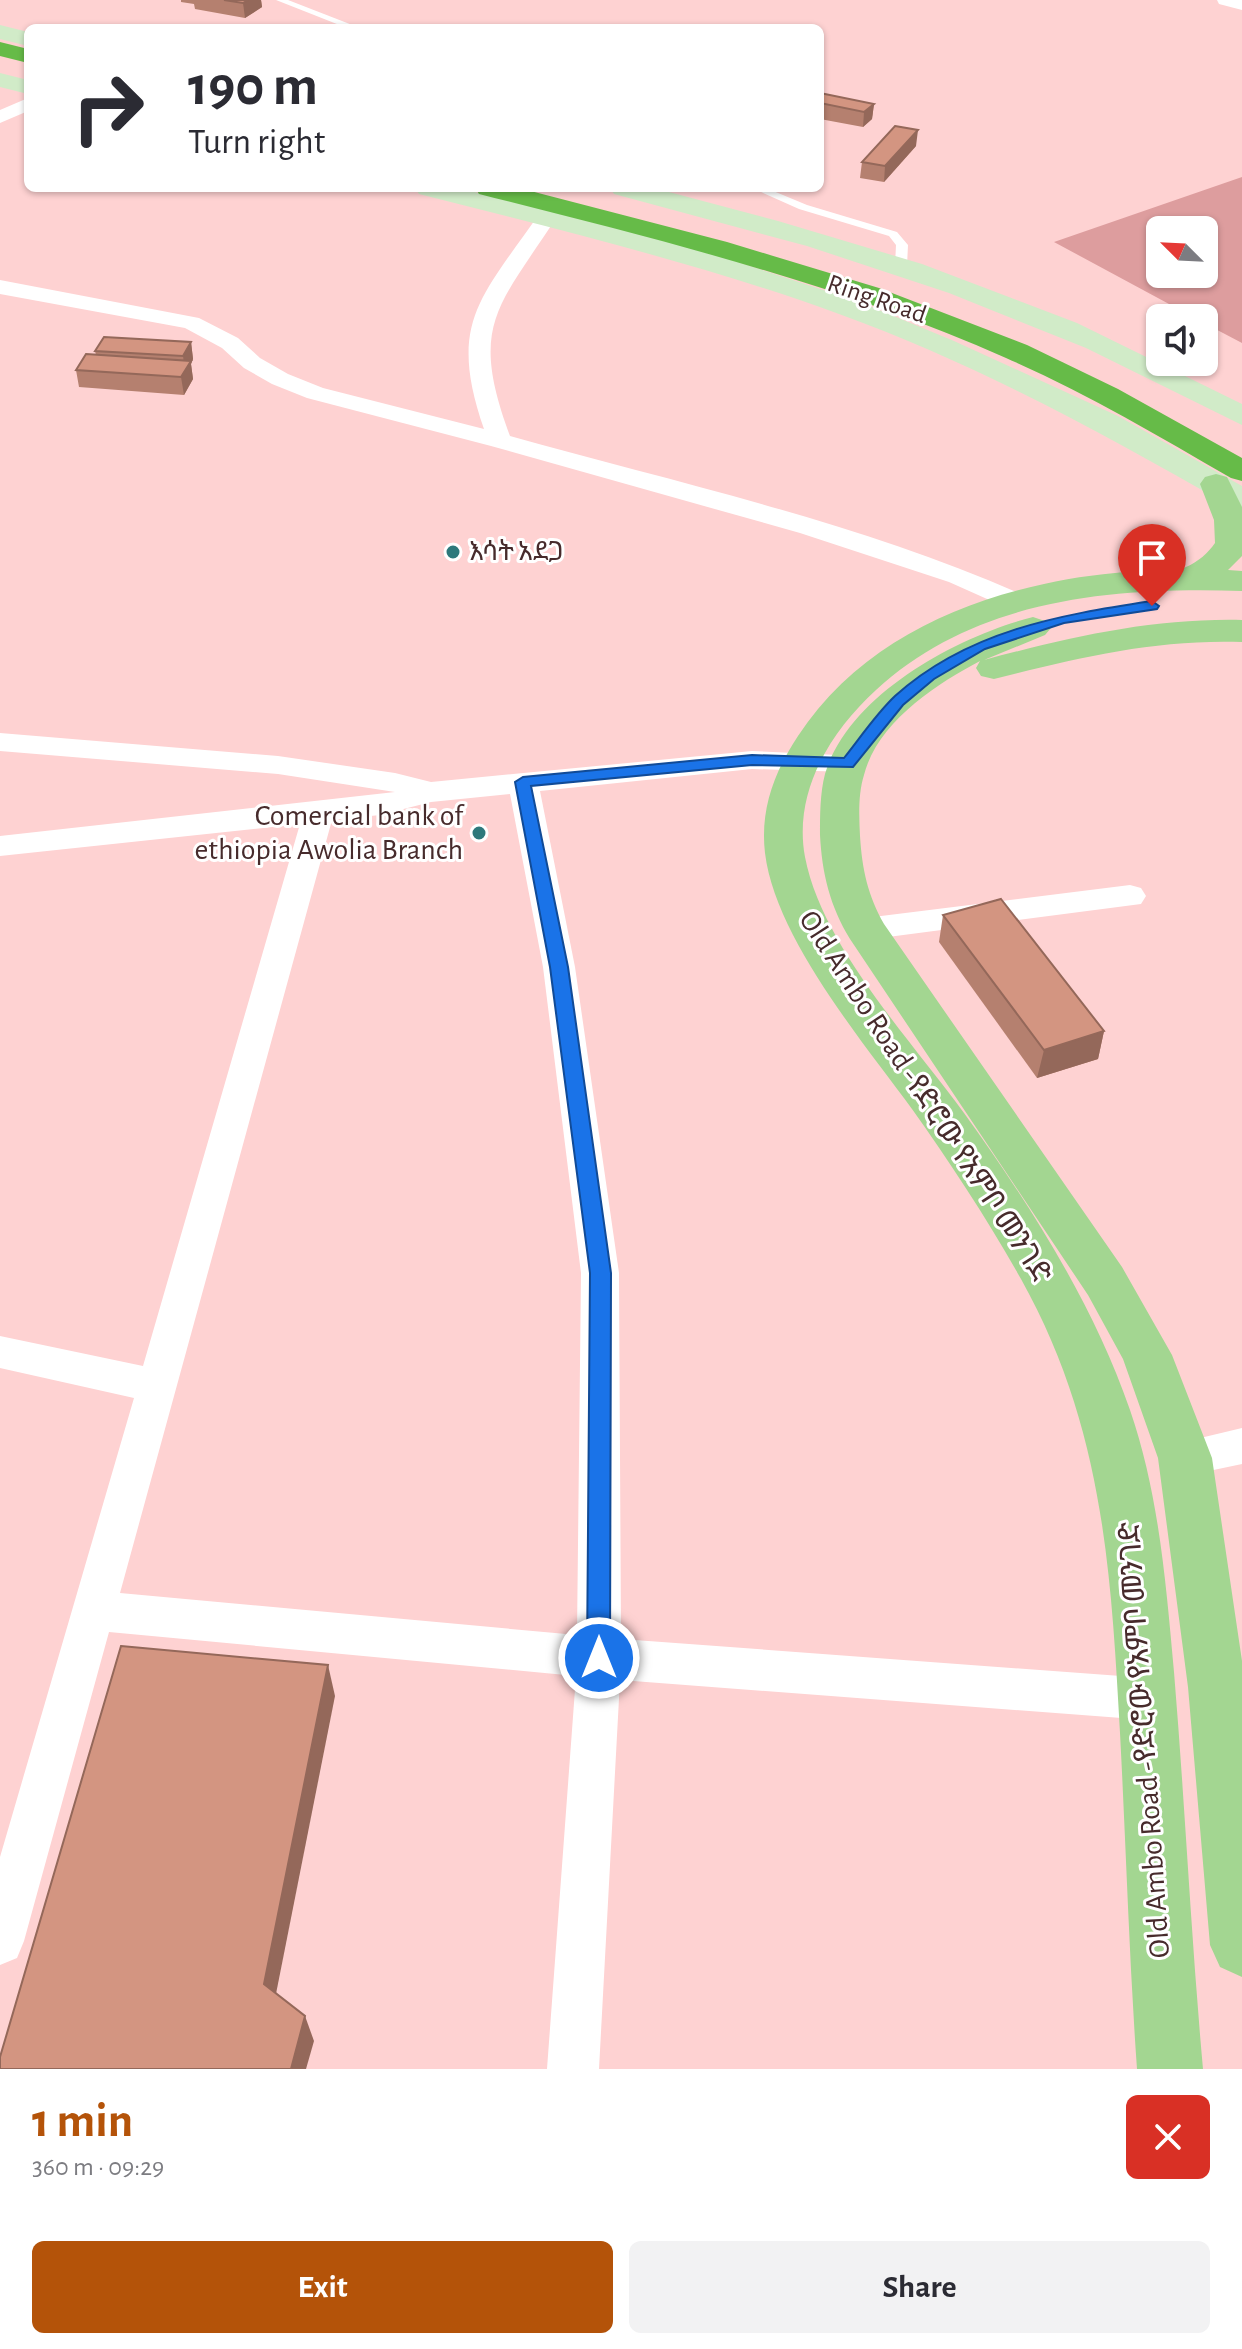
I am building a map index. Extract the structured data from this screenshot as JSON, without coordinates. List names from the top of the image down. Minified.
{"streets":{"highway":["Ring Road"],"main road":["Old Ambo Road -የድሮው የአምቦ መንገድ"]},"places":["እሳት አደጋ","Comercial bank of ethiopia Awolia Branch"],"north":"top left","page":{"turn":["190 m","Turn right"],"heading":["1 min","360 m · 09:29"],"buttons":["Exit","Share"]}}
